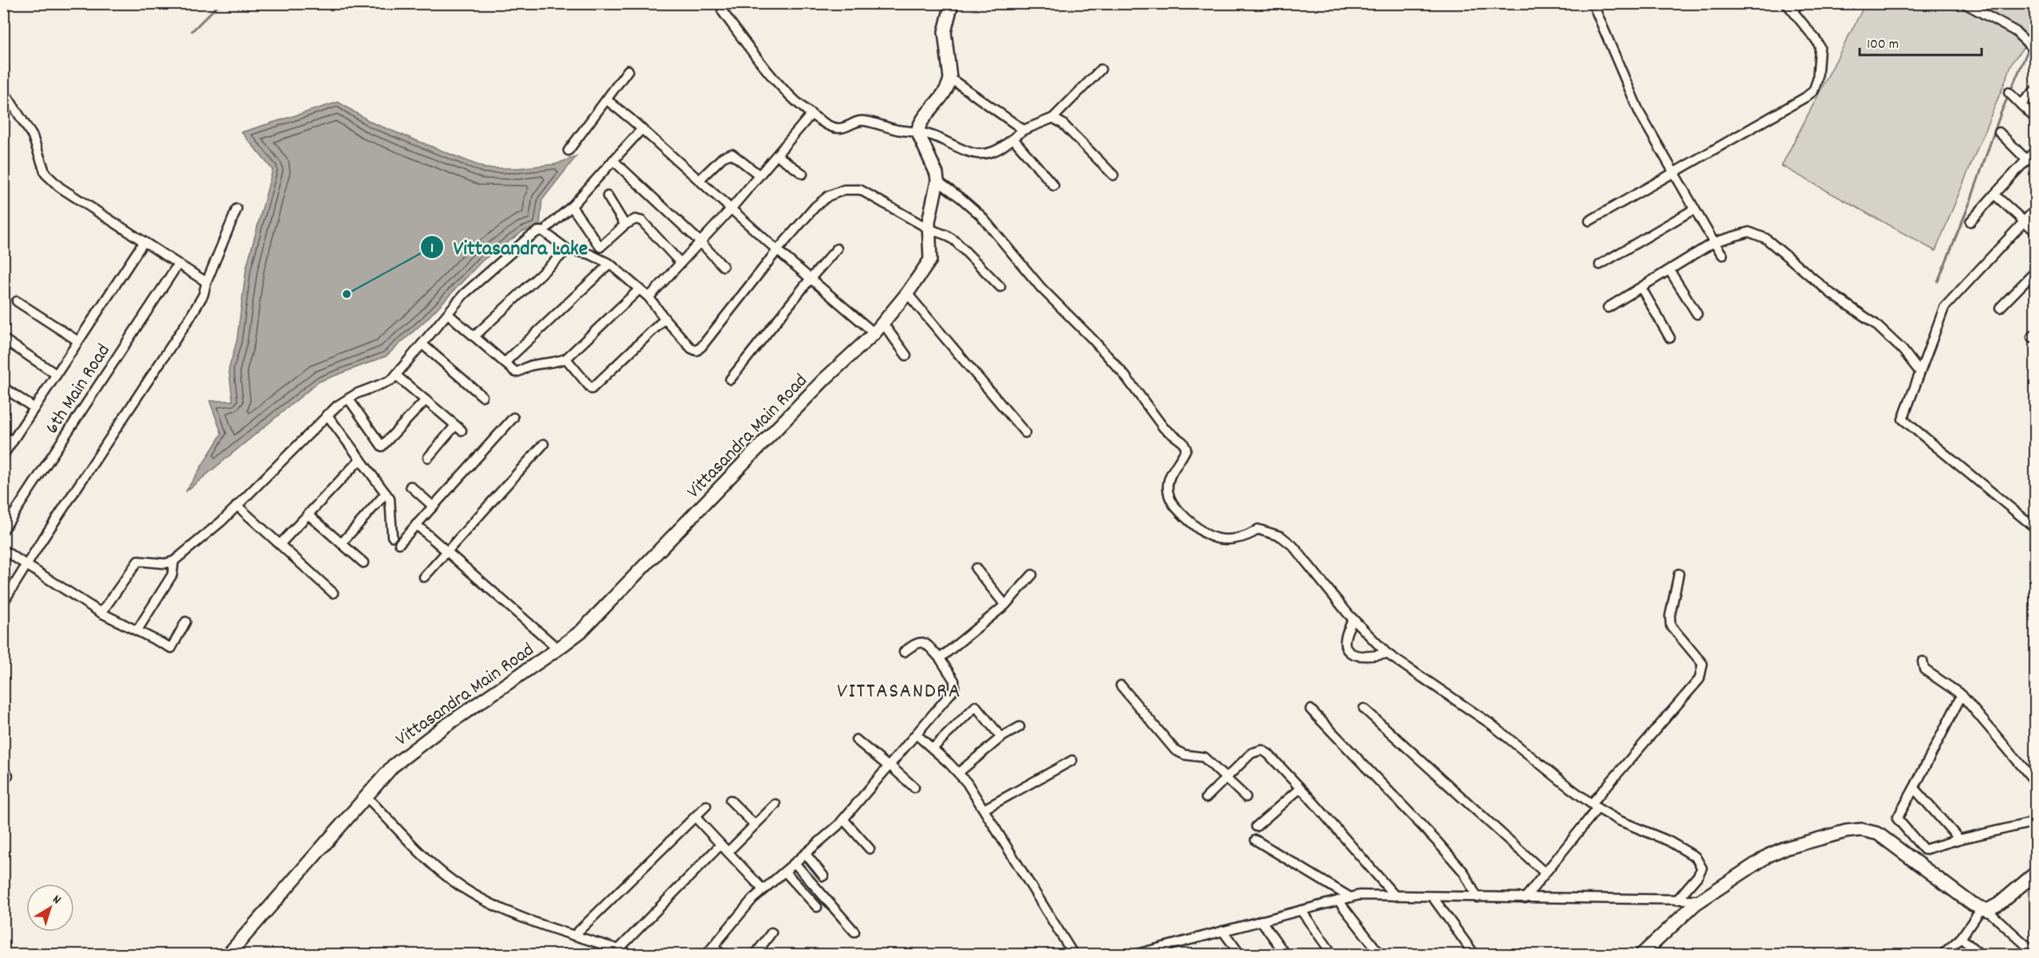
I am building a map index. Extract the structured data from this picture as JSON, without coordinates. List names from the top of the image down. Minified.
{"streets":{"street":["6th Main Road","Vittasandra Main Road"]},"districts":["VITTASANDRA"],"places":["Vittasandra Lake"],"scale_bar":"100 m","north":"top right"}
